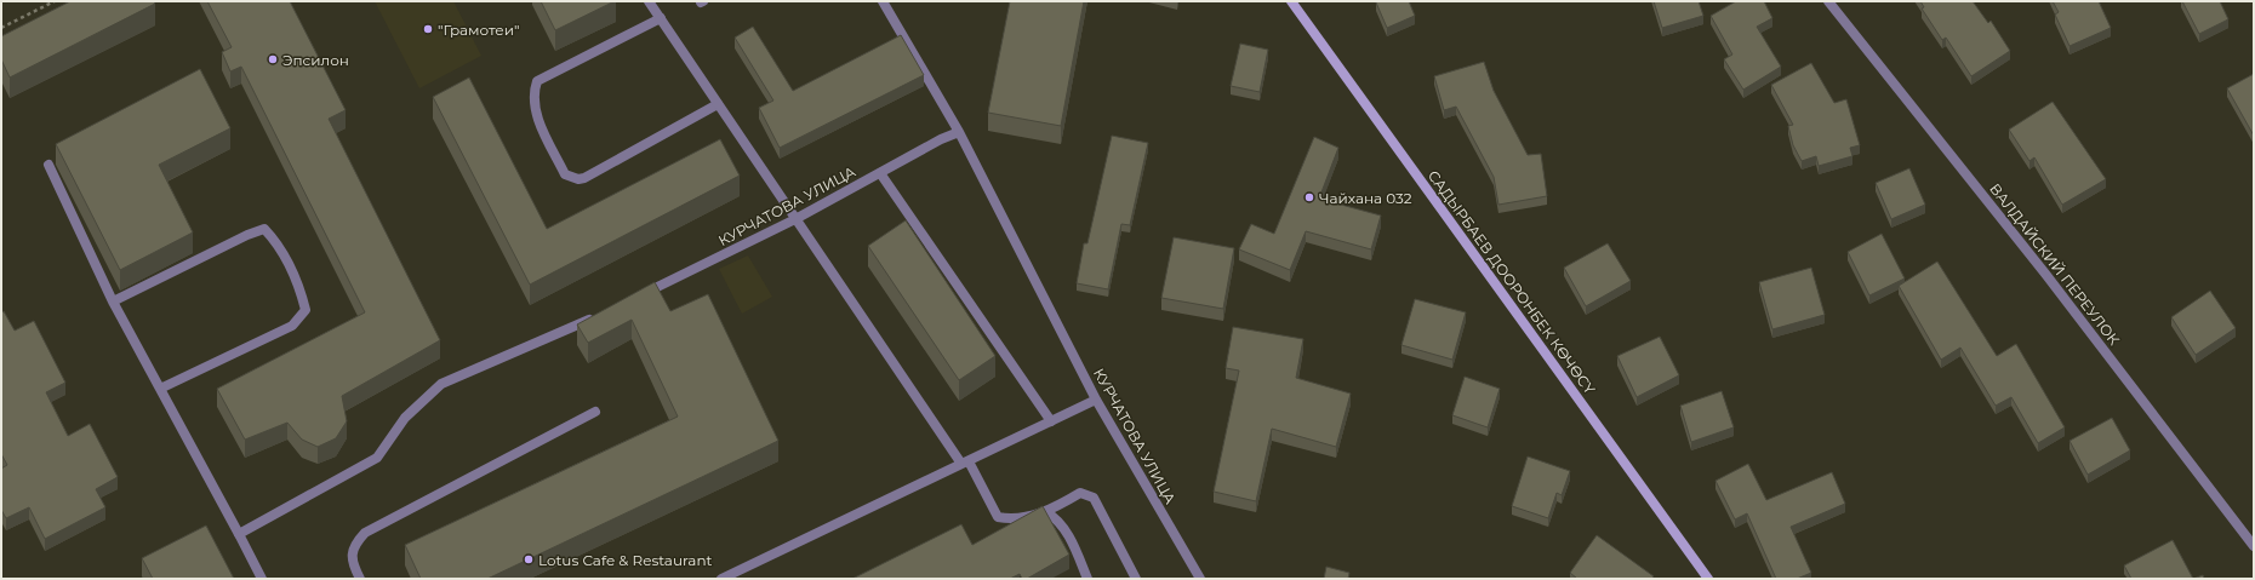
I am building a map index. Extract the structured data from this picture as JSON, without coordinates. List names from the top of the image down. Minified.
{"streets":{"main road":["САДЫРБАЕВ ДООРОНБЕК КӨЧӨСҮ"],"street":["КУРЧАТОВА УЛИЦА","ВАЛДАЙСКИЙ ПЕРЕУЛОК"]},"places":["\"Грамотеи\"","Эпсилон","Чайхана 032","Lotus Cafe & Restaurant"]}
